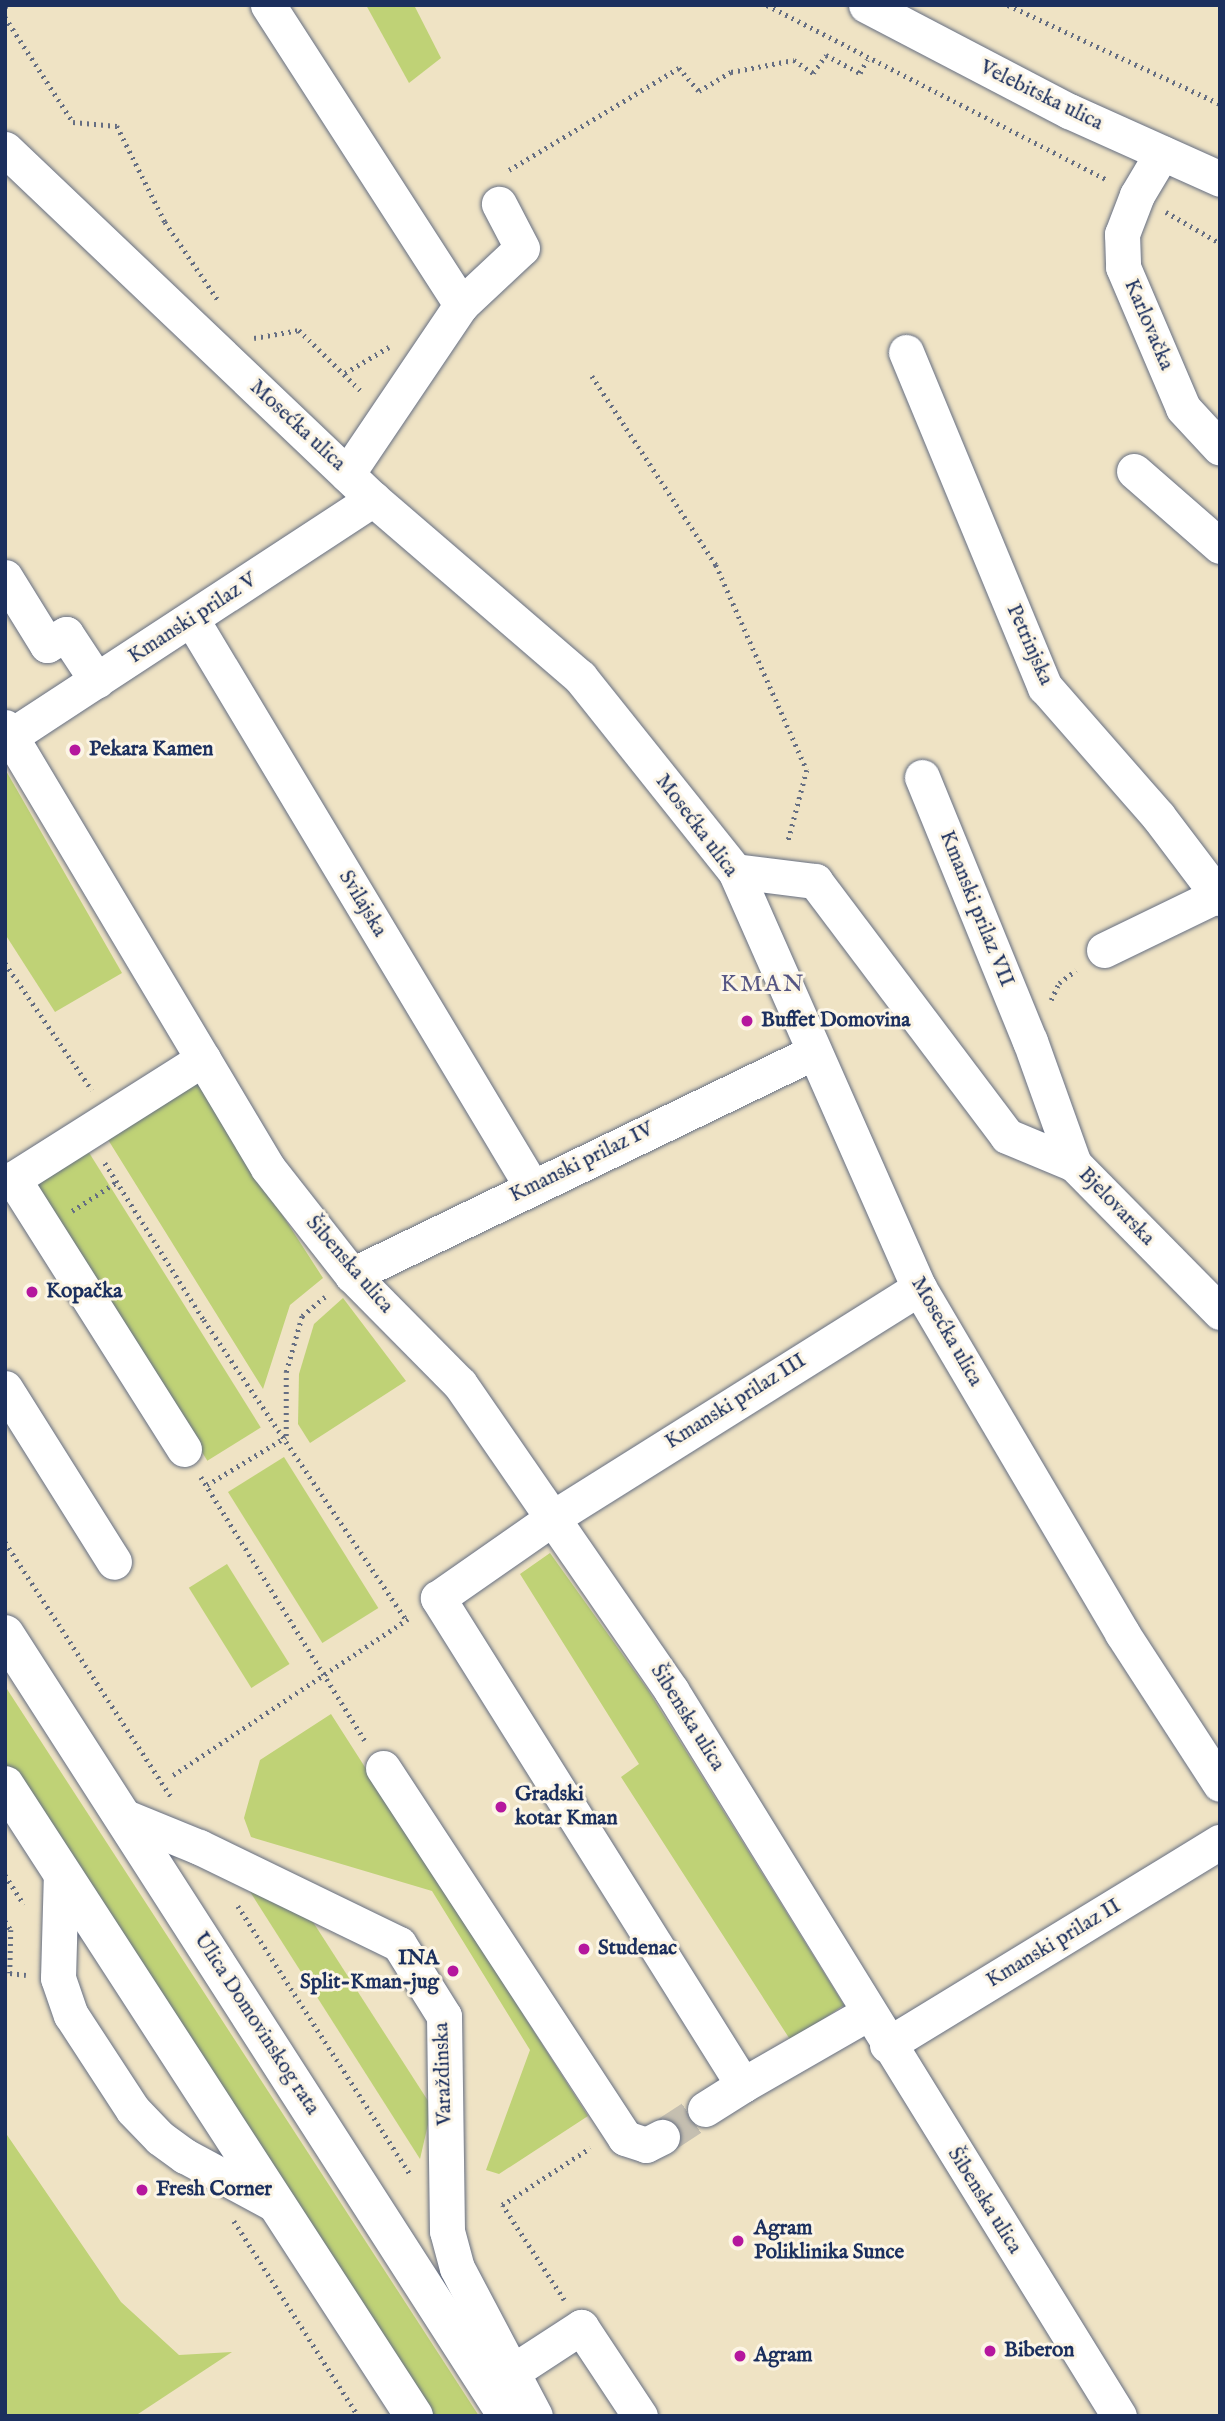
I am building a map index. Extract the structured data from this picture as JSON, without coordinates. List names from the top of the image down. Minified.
{"streets":{"main road":["Ulica Domovinskog rata"],"street":["Velebitska ulica","Karlovačka","Mosećka ulica","Kmanski prilaz V","Petrinjska","Svilajska","Kmanski prilaz VII","Kmanski prilaz IV","Bjelovarska","Šibenska ulica","Kmanski prilaz III","Kmanski prilaz II","Varaždinska"]},"crossings":[["Velebitska ulica","Karlovačka"],["Mosećka ulica","Kmanski prilaz V"],["Mosećka ulica","Kmanski prilaz IV"],["Mosećka ulica","Kmanski prilaz III"],["Kmanski prilaz V","Svilajska"],["Kmanski prilaz V","Šibenska ulica"],["Svilajska","Kmanski prilaz IV"],["Kmanski prilaz VII","Bjelovarska"],["Kmanski prilaz IV","Šibenska ulica"],["Šibenska ulica","Kmanski prilaz III"],["Šibenska ulica","Kmanski prilaz II"],["Ulica Domovinskog rata","Varaždinska"]],"districts":["KMAN"],"places":["Pekara Kamen","Buffet Domovina","Kopačka","Gradski kotar Kman","Studenac","INA Split-Kman-jug","Fresh Corner","Agram Poliklinika Sunce","Biberon","Agram"]}
